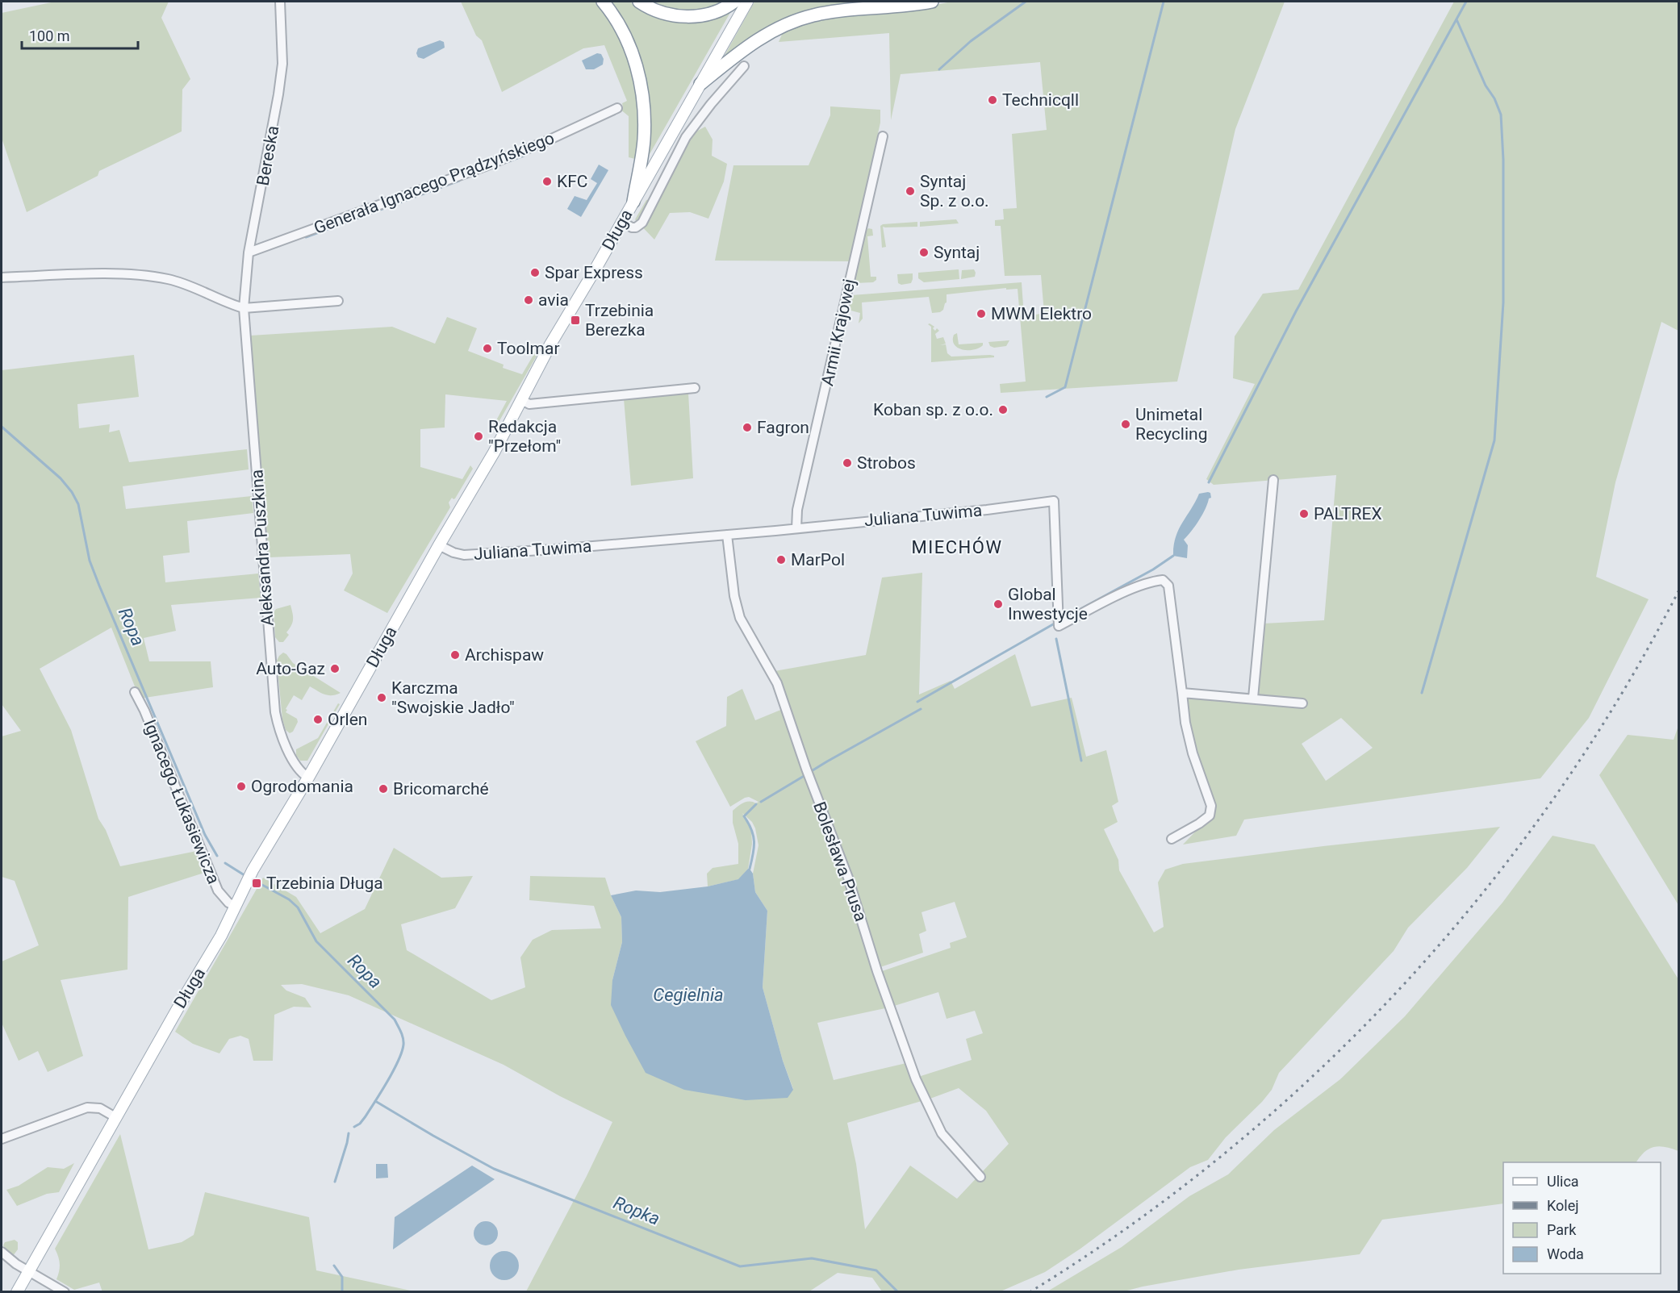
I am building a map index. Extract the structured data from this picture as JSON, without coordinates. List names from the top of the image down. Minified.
{"streets":{"main road":["Długa"],"street":["Bereska","Generała Ignacego Prądzyńskiego","Armii Krajowej","Juliana Tuwima","Aleksandra Puszkina","Ignacego Łukasiewicza","Bolesława Prusa"]},"crossings":[["Bereska","Generała Ignacego Prądzyńskiego"],["Bereska","Aleksandra Puszkina"],["Długa","Juliana Tuwima"],["Długa","Aleksandra Puszkina"],["Długa","Ignacego Łukasiewicza"],["Armii Krajowej","Juliana Tuwima"],["Juliana Tuwima","Bolesława Prusa"]],"districts":["MIECHÓW"],"water":["Ropa","Cegielnia","Ropka"],"places":{"other":["Technicqll","KFC","Syntaj Sp. z o.o.","Syntaj","Spar Express","avia","MWM Elektro","Toolmar","Koban sp. z o.o.","Unimetal Recycling","Fagron","Redakcja \"Przełom\"","Strobos","PALTREX","MarPol","Global Inwestycje","Archispaw","Auto-Gaz","Karczma \"Swojskie Jadło\"","Orlen","Ogrodomania","Bricomarché"],"transit":["Trzebinia Berezka","Trzebinia Długa"]},"legend":["Ulica","Kolej","Park","Woda"],"scale_bar":"100 m"}
